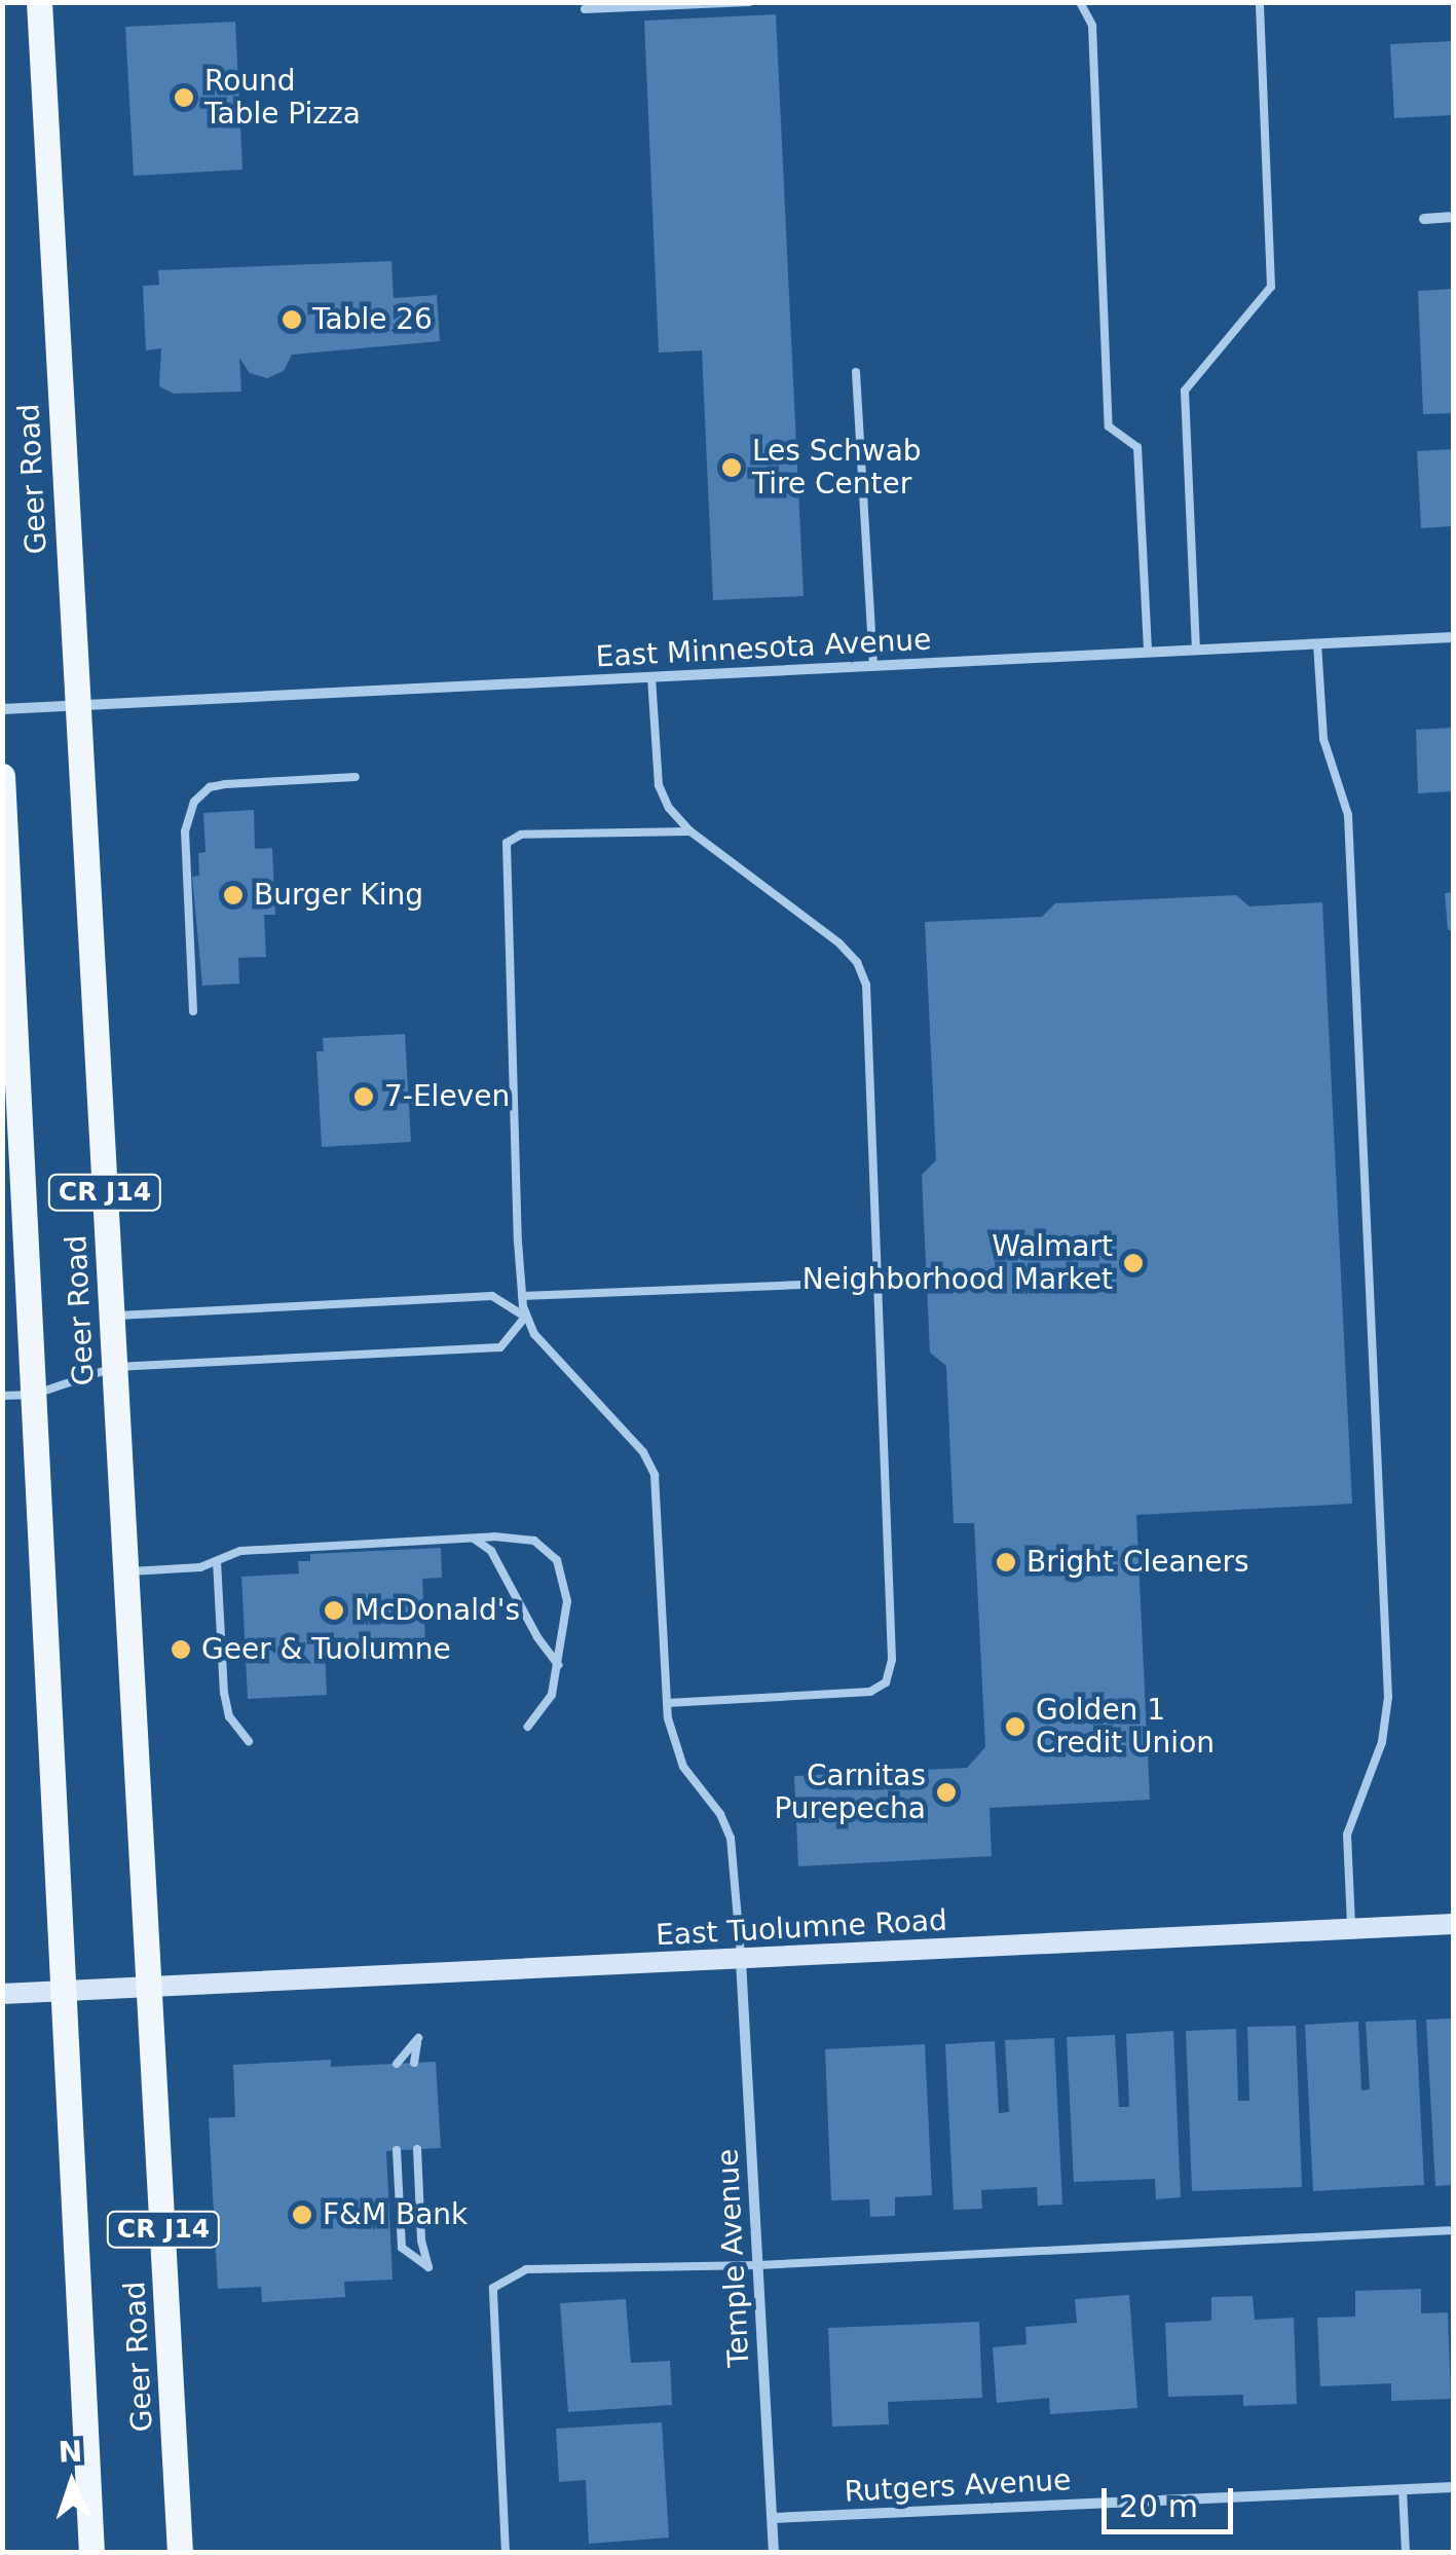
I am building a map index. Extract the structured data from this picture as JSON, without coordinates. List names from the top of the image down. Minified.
{"streets":{"main road":["Geer Road","CR J14"],"street":["East Minnesota Avenue","East Tuolumne Road","Temple Avenue","Rutgers Avenue"]},"crossings":[["Geer Road","East Minnesota Avenue"],["Geer Road","East Tuolumne Road"],["East Tuolumne Road","Temple Avenue"],["Temple Avenue","Rutgers Avenue"]],"places":["Round Table Pizza","Table 26","Les Schwab Tire Center","Burger King","7-Eleven","Walmart Neighborhood Market","Bright Cleaners","McDonald's","Geer & Tuolumne","Golden 1 Credit Union","Carnitas Purepecha","F&M Bank"],"scale_bar":"20 m","north":"top"}
